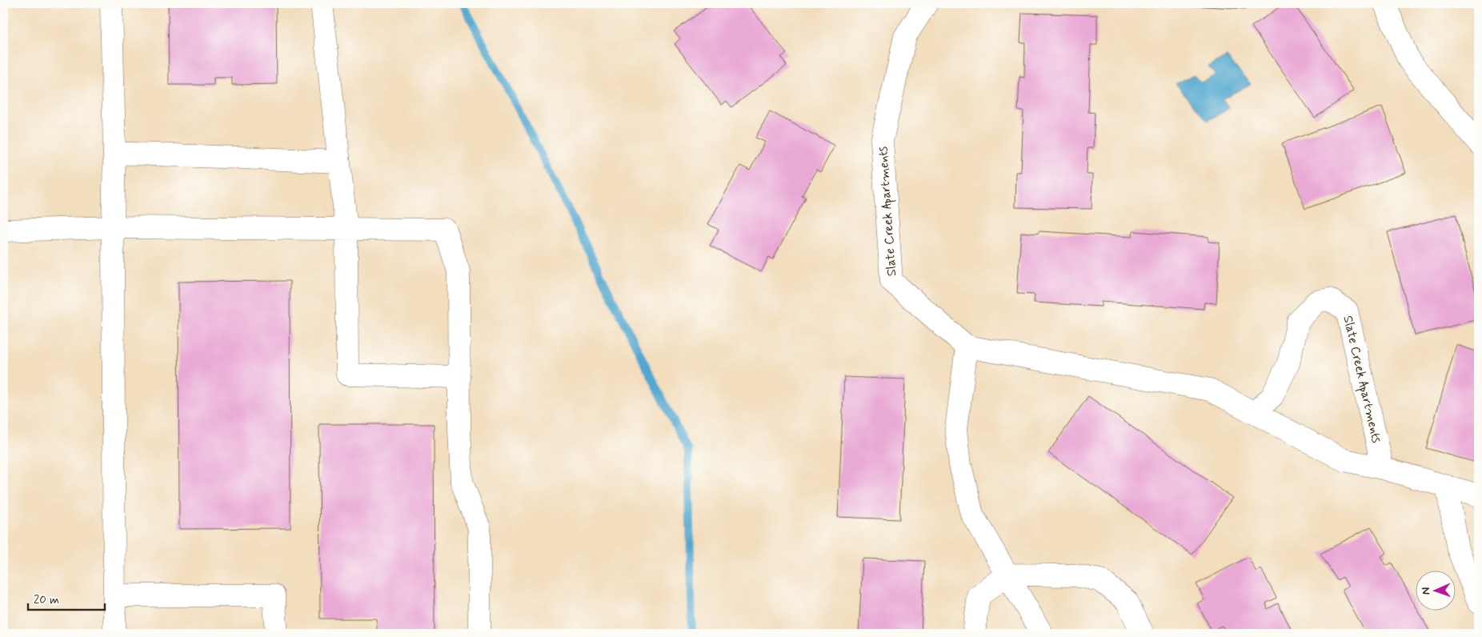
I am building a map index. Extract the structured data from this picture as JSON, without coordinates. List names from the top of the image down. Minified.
{"streets":{"lane":["Slate Creek Apartments"]},"scale_bar":"20 m","north":"left"}
